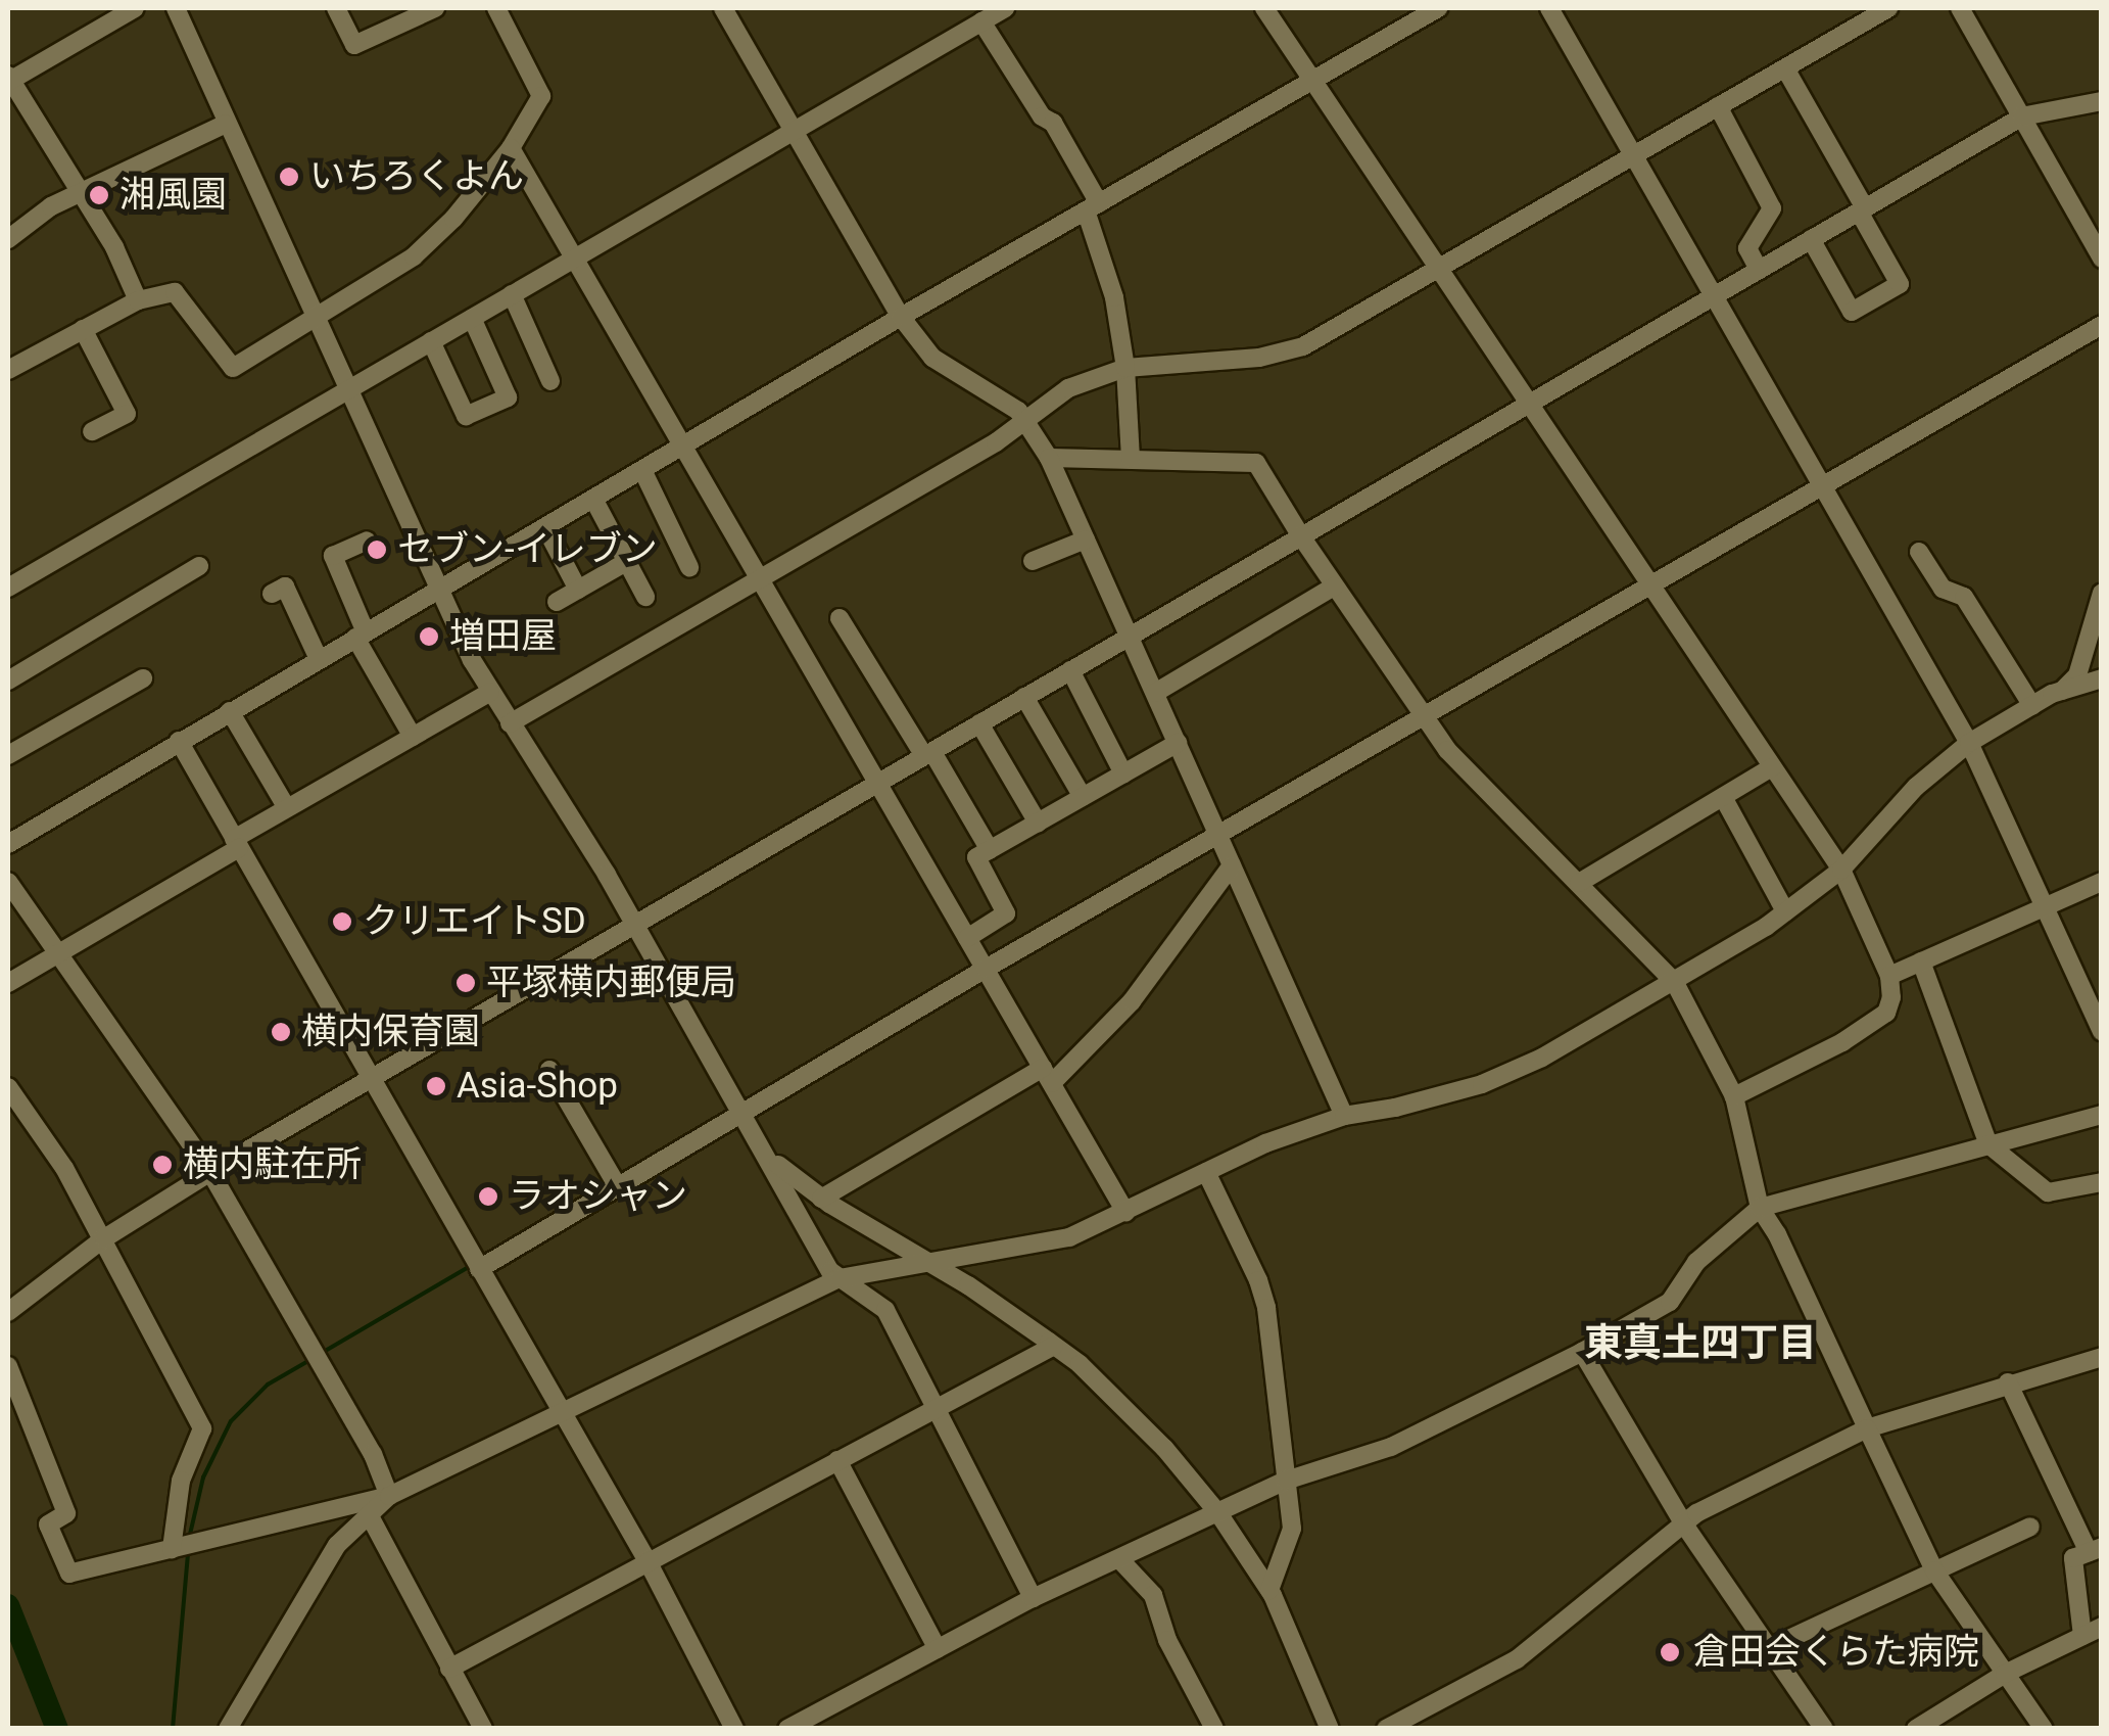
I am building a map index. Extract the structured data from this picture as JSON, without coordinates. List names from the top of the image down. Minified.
{"districts":["東真土四丁目"],"places":["いちろくよん","湘風園","セブン-イレブン","増田屋","クリエイトSD","平塚横内郵便局","横内保育園","Asia-Shop","横内駐在所","ラオシャン","倉田会くらた病院"]}
